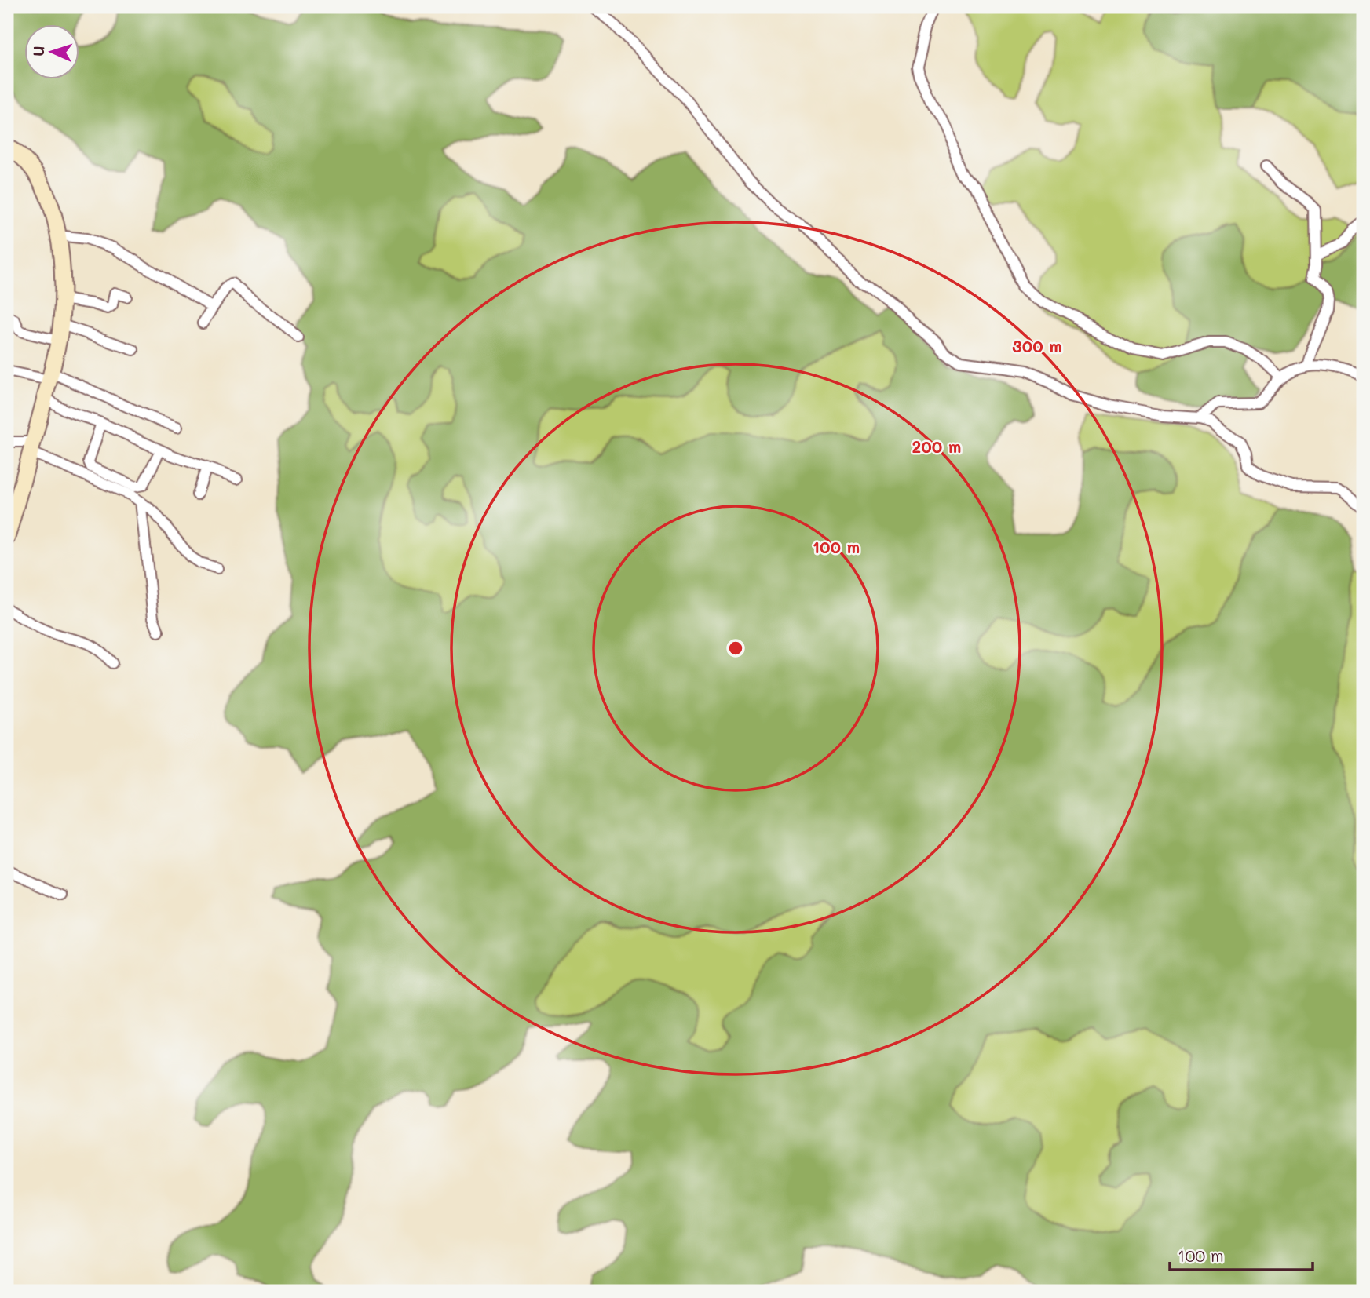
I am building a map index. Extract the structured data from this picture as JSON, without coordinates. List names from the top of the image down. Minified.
{"scale_bar":"100 m","north":"left","rings":["300 m","200 m","100 m"]}
